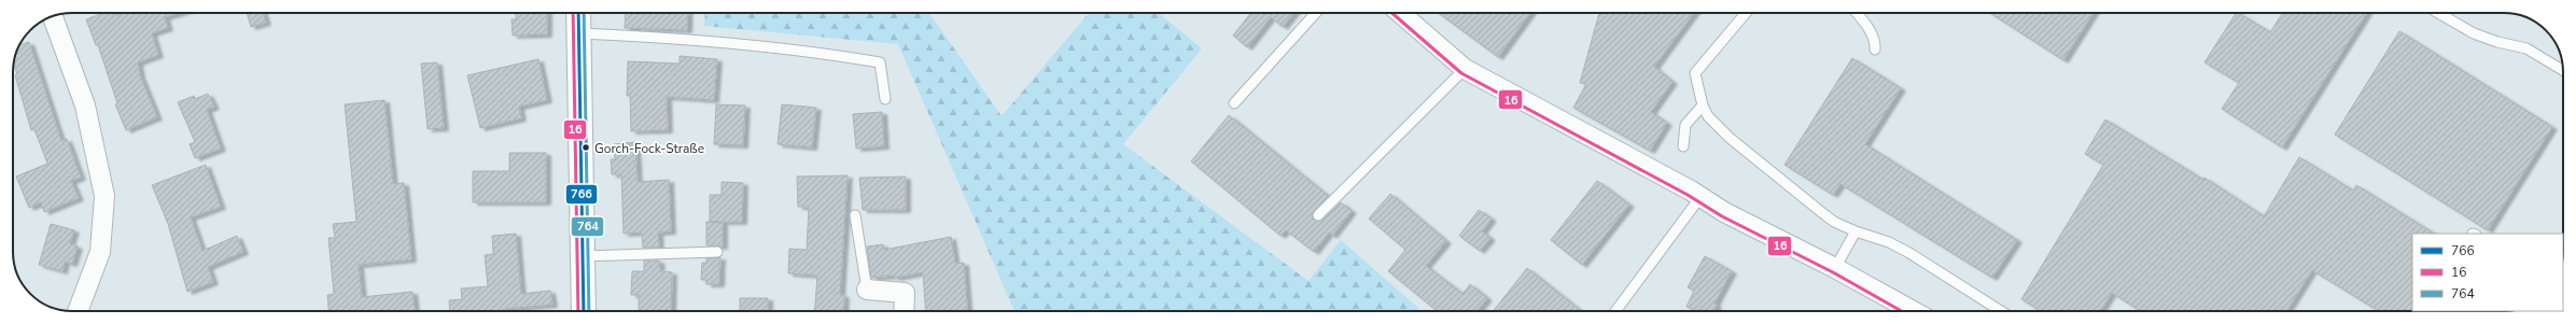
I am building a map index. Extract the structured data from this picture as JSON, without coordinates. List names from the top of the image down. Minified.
{"places":["Gorch-Fock-Straße"],"lines":["transit line 766","transit line 16","transit line 764"],"legend":["766","16","764"]}
